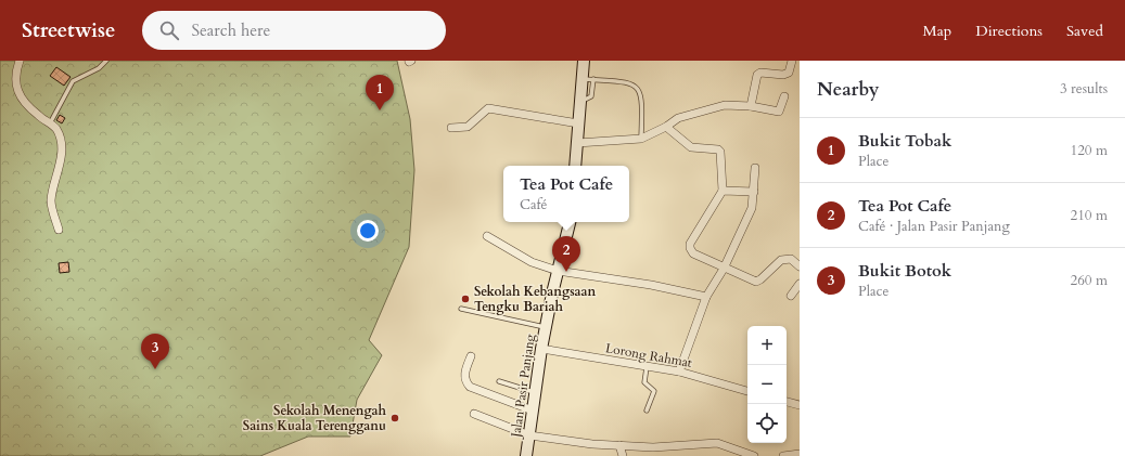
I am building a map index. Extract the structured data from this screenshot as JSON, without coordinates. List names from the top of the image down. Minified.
{"streets":{"main road":["Jalan Pasir Panjang"],"street":["Lorong Rahmat"]},"crossings":[["Lorong Rahmat","Jalan Pasir Panjang"]],"places":["Sekolah Kebangsaan Tengku Bariah","Sekolah Menengah Sains Kuala Terengganu"],"page":{"header":"Streetwise","search":"Search here","nav":["Map","Directions","Saved"],"heading":["Nearby","3 results"],"pins":["1","2","3"],"list":[{"mark":"1","name":"Bukit Tobak","note":"Place","value":"120 m"},{"mark":"2","name":"Tea Pot Cafe","note":"Café · Jalan Pasir Panjang","value":"210 m"},{"mark":"3","name":"Bukit Botok","note":"Place","value":"260 m"}],"popup":["Tea Pot Cafe","Café"],"map_buttons":["+","−"]}}
